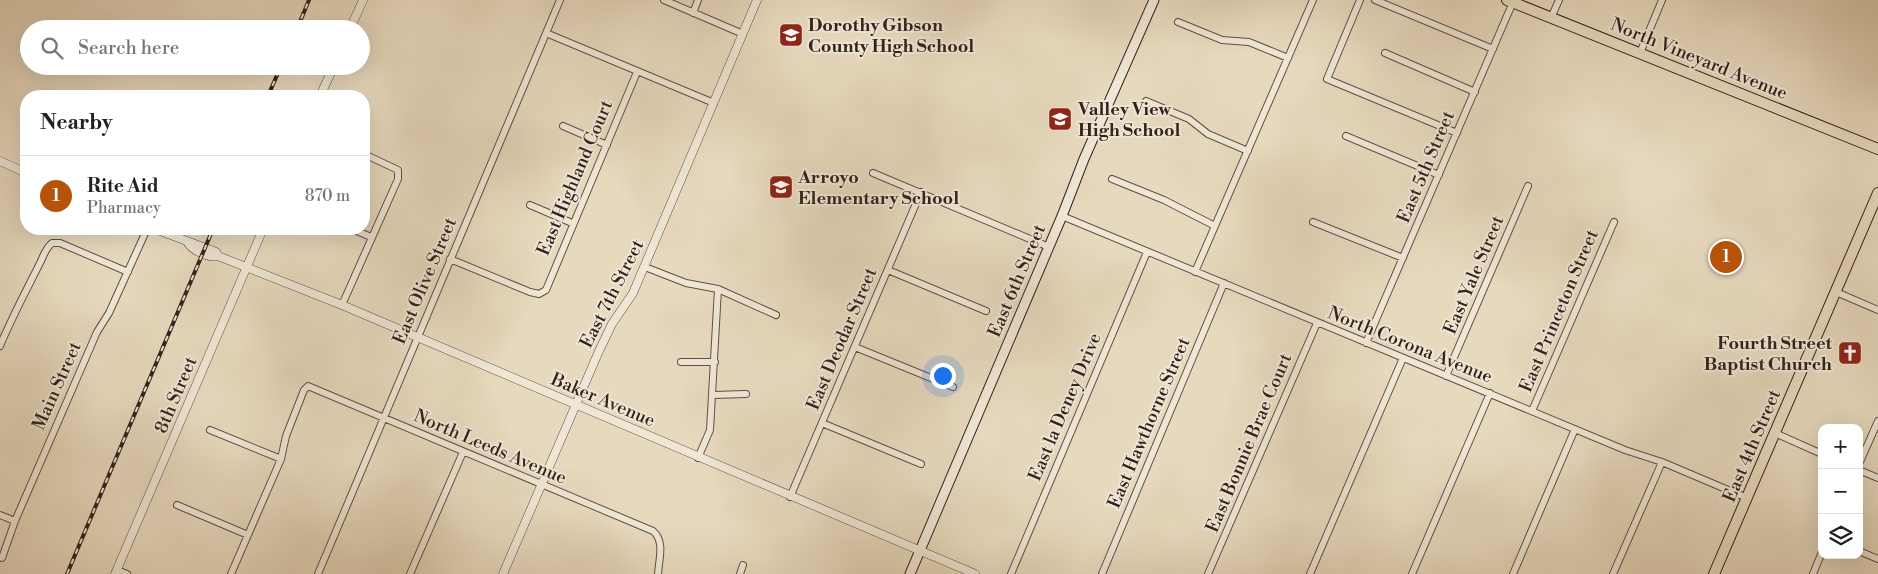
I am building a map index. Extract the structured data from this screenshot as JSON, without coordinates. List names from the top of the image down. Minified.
{"streets":{"main road":["North Vineyard Avenue","East 6th Street","East 4th Street"],"street":["East 5th Street","East Highland Court","East Yale Street","East Olive Street","East 7th Street","East Princeton Street","East Deodar Street","North Corona Avenue","Main Street","8th Street","Baker Avenue","East la Deney Drive","East Hawthorne Street","East Bonnie Brae Court","North Leeds Avenue"]},"crossings":[["North Vineyard Avenue","East 5th Street"],["East 5th Street","North Corona Avenue"],["East Highland Court","East Olive Street"],["East Yale Street","North Corona Avenue"],["East Olive Street","Baker Avenue"],["East Olive Street","North Leeds Avenue"],["East 6th Street","North Corona Avenue"],["East 6th Street","Baker Avenue"],["East 7th Street","Baker Avenue"],["East 7th Street","North Leeds Avenue"],["East Princeton Street","North Corona Avenue"],["East Deodar Street","Baker Avenue"],["North Corona Avenue","East la Deney Drive"],["North Corona Avenue","East Hawthorne Street"],["North Corona Avenue","East Bonnie Brae Court"],["North Corona Avenue","East 4th Street"],["8th Street","Baker Avenue"]],"places":{"school or university":["Dorothy Gibson County High School","Valley View High School","Arroyo Elementary School"],"church":["Fourth Street Baptist Church"]},"page":{"search":"Search here","heading":"Nearby","list":[{"mark":"1","name":"Rite Aid","note":"Pharmacy","value":"870 m"}],"pins":"1","map_buttons":["+","−"]}}
